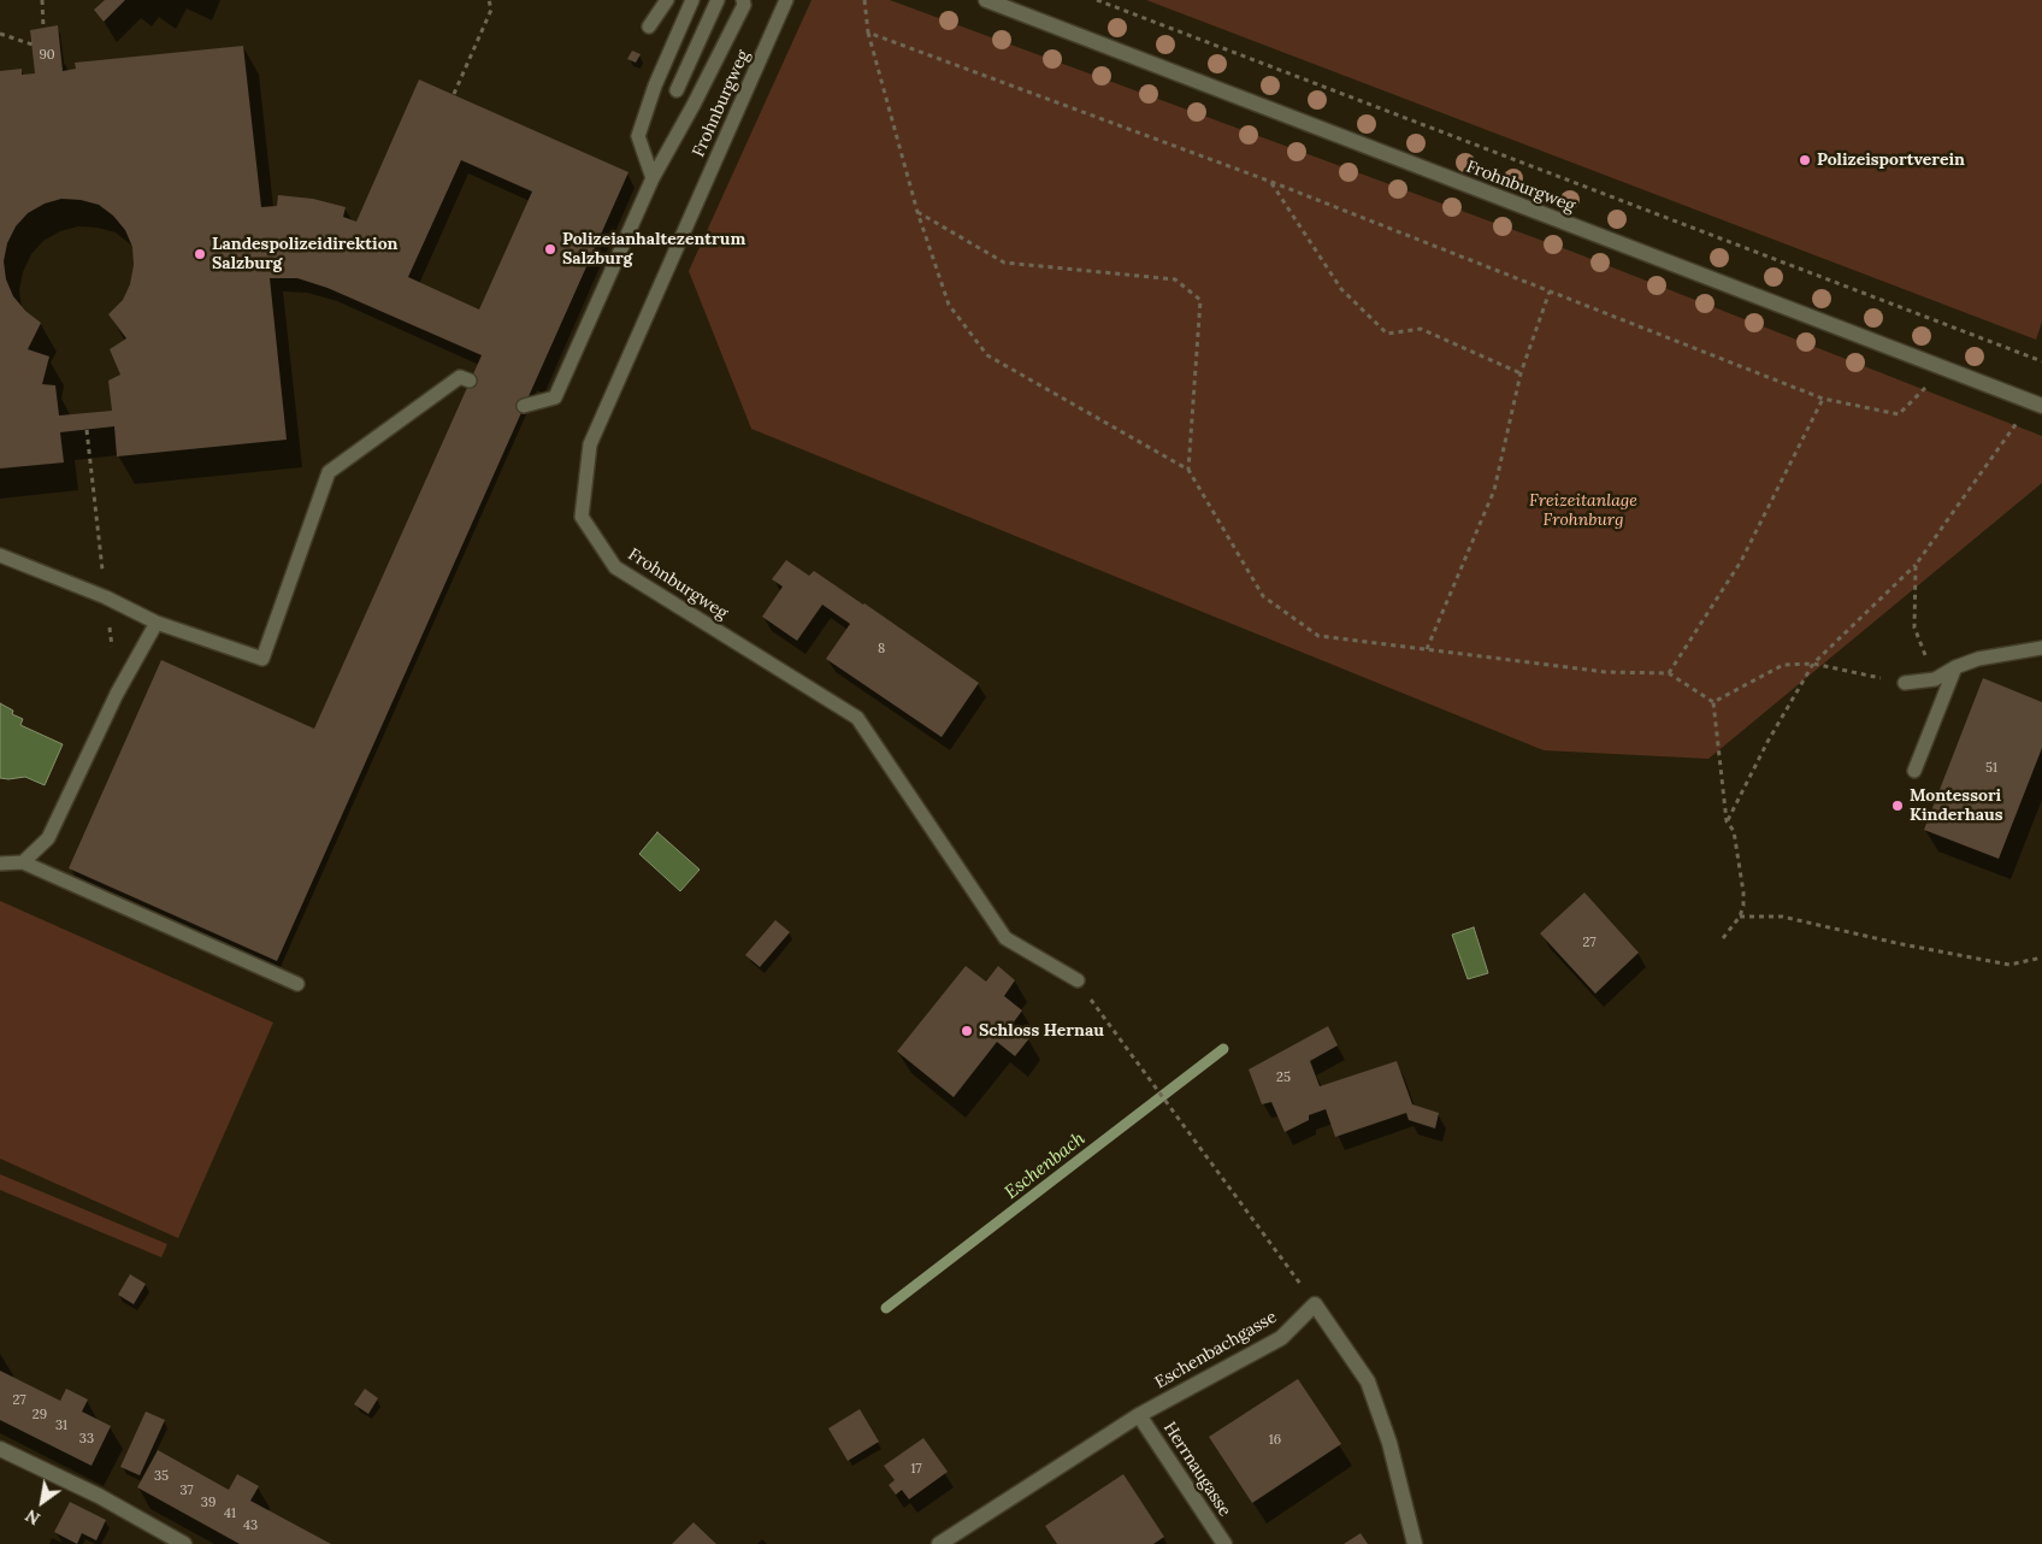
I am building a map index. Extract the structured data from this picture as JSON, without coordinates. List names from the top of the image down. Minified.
{"streets":{"street":["Frohnburgweg","Eschenbachgasse","Herrnaugasse"]},"crossings":[["Eschenbachgasse","Herrnaugasse"]],"water":["Eschenbach"],"parks":["Freizeitanlage Frohnburg"],"places":["Polizeisportverein","Polizeianhaltezentrum Salzburg","Landespolizeidirektion Salzburg","Montessori Kinderhaus","Schloss Hernau"],"house_numbers":["90","8","51","27","25","27","29","31","33","16","17","35","37","39","41","43"],"north":"bottom left"}
